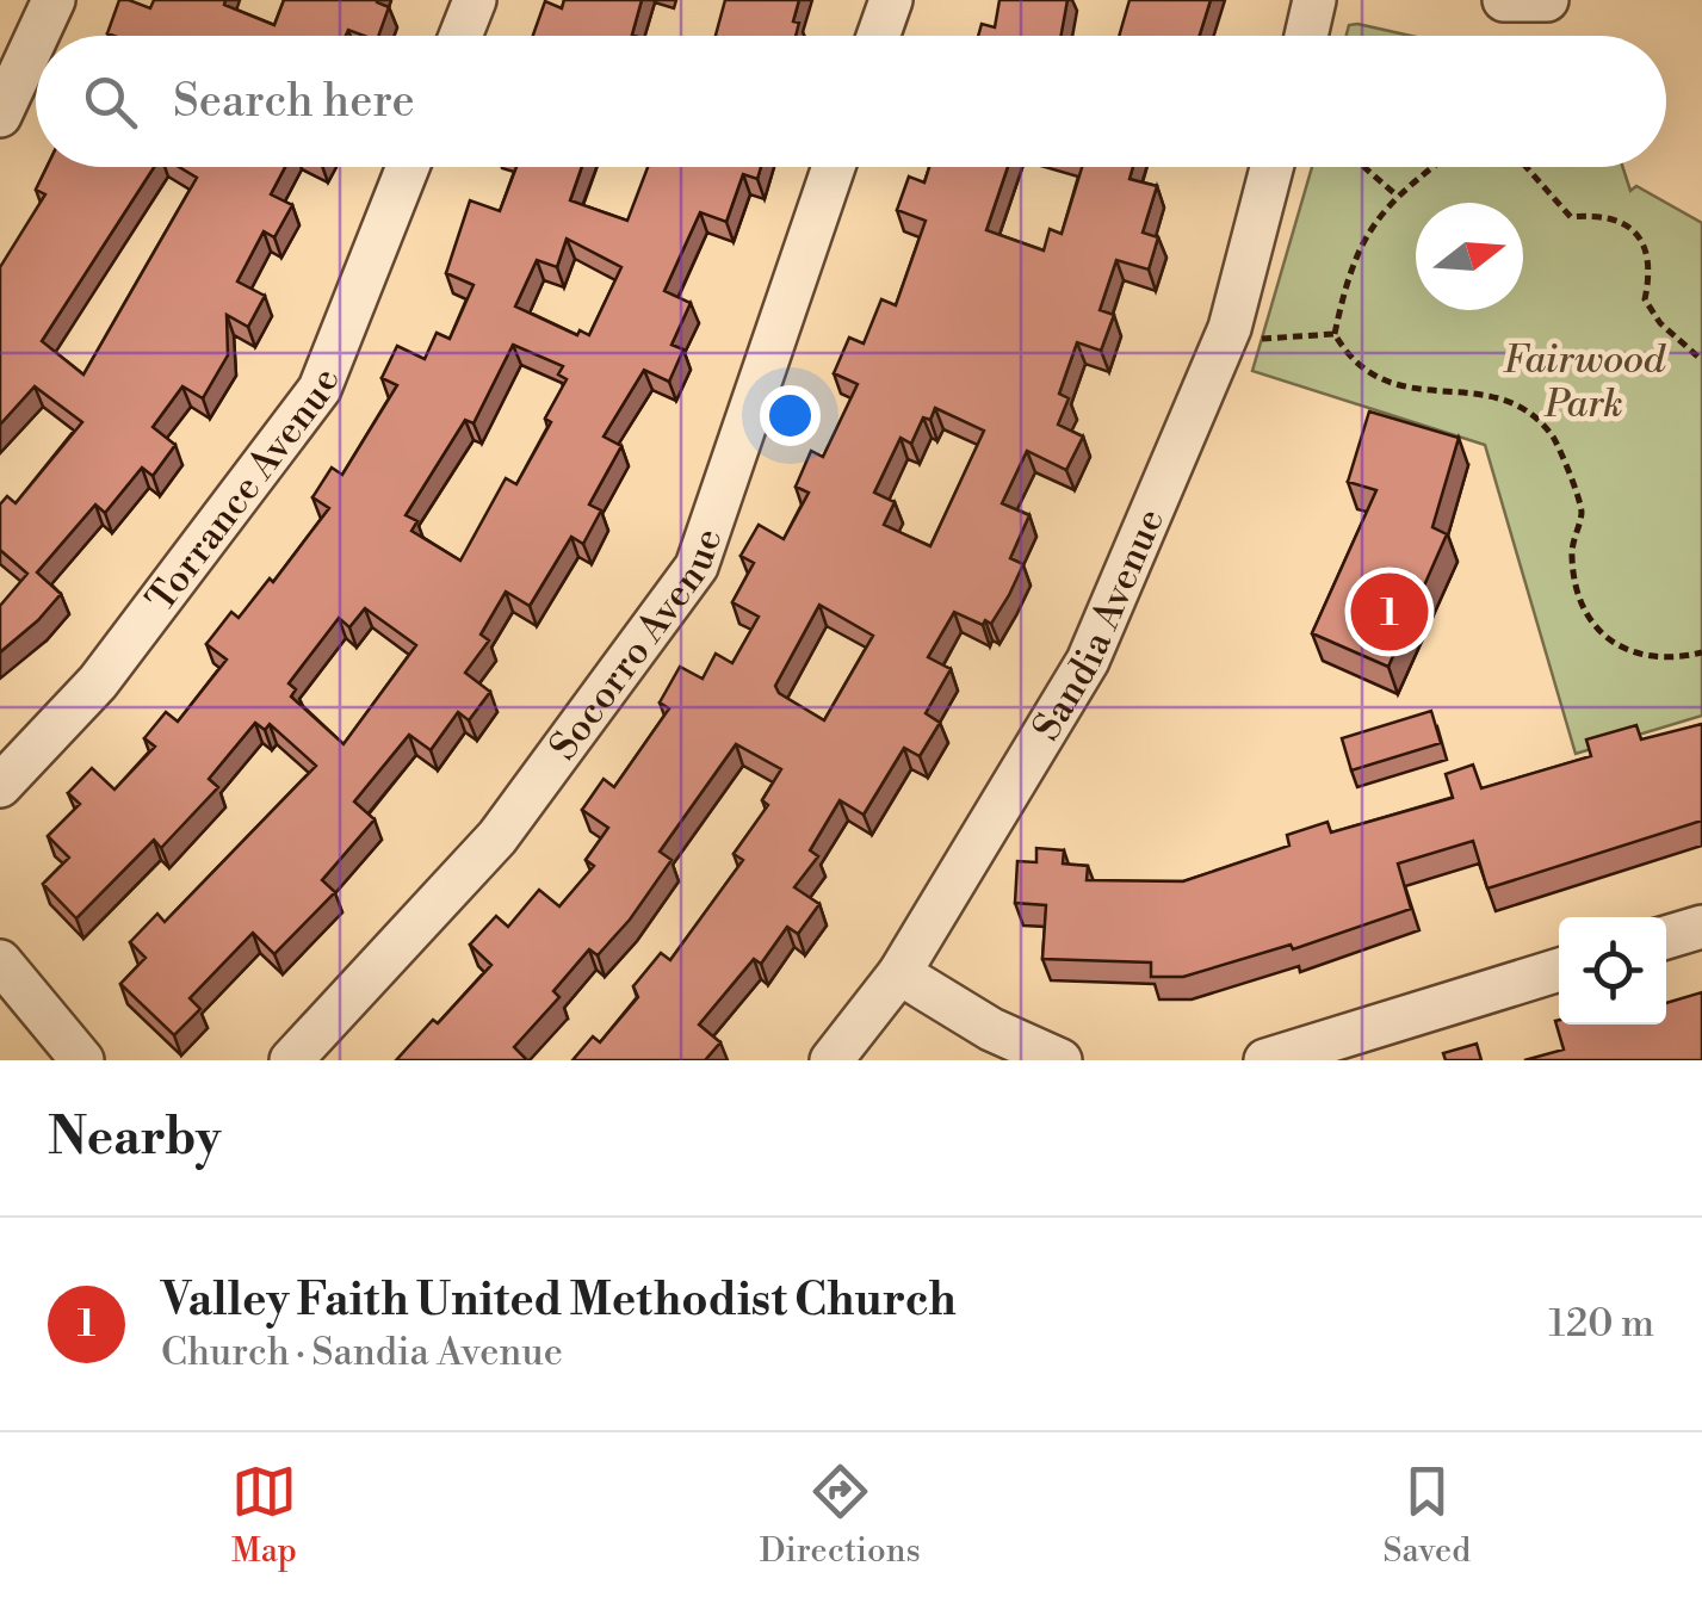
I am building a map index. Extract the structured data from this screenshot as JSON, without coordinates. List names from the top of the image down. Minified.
{"streets":{"street":["Torrance Avenue","Sandia Avenue","Socorro Avenue"]},"parks":["Fairwood Park"],"north":"right","page":{"search":"Search here","pins":"1","heading":"Nearby","list":[{"mark":"1","name":"Valley Faith United Methodist Church","note":"Church · Sandia Avenue","value":"120 m"}],"nav":["Map","Directions","Saved"]}}
